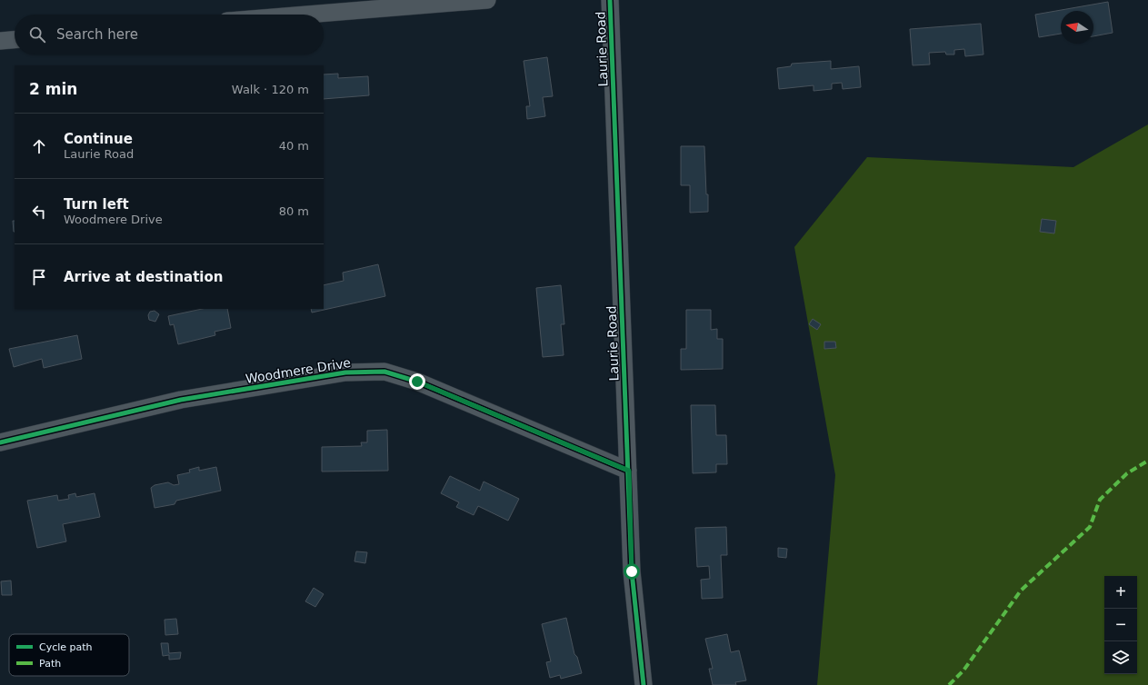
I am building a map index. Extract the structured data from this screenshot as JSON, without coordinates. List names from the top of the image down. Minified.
{"streets":{"street":["Laurie Road","Woodmere Drive"]},"crossings":[["Laurie Road","Woodmere Drive"]],"legend":["Cycle path","Path"],"north":"left","page":{"search":"Search here","heading":["2 min","Walk · 120 m"],"list":[["Continue","Laurie Road","40 m"],["Turn left","Woodmere Drive","80 m"],"Arrive at destination"],"map_buttons":["+","−"]}}
